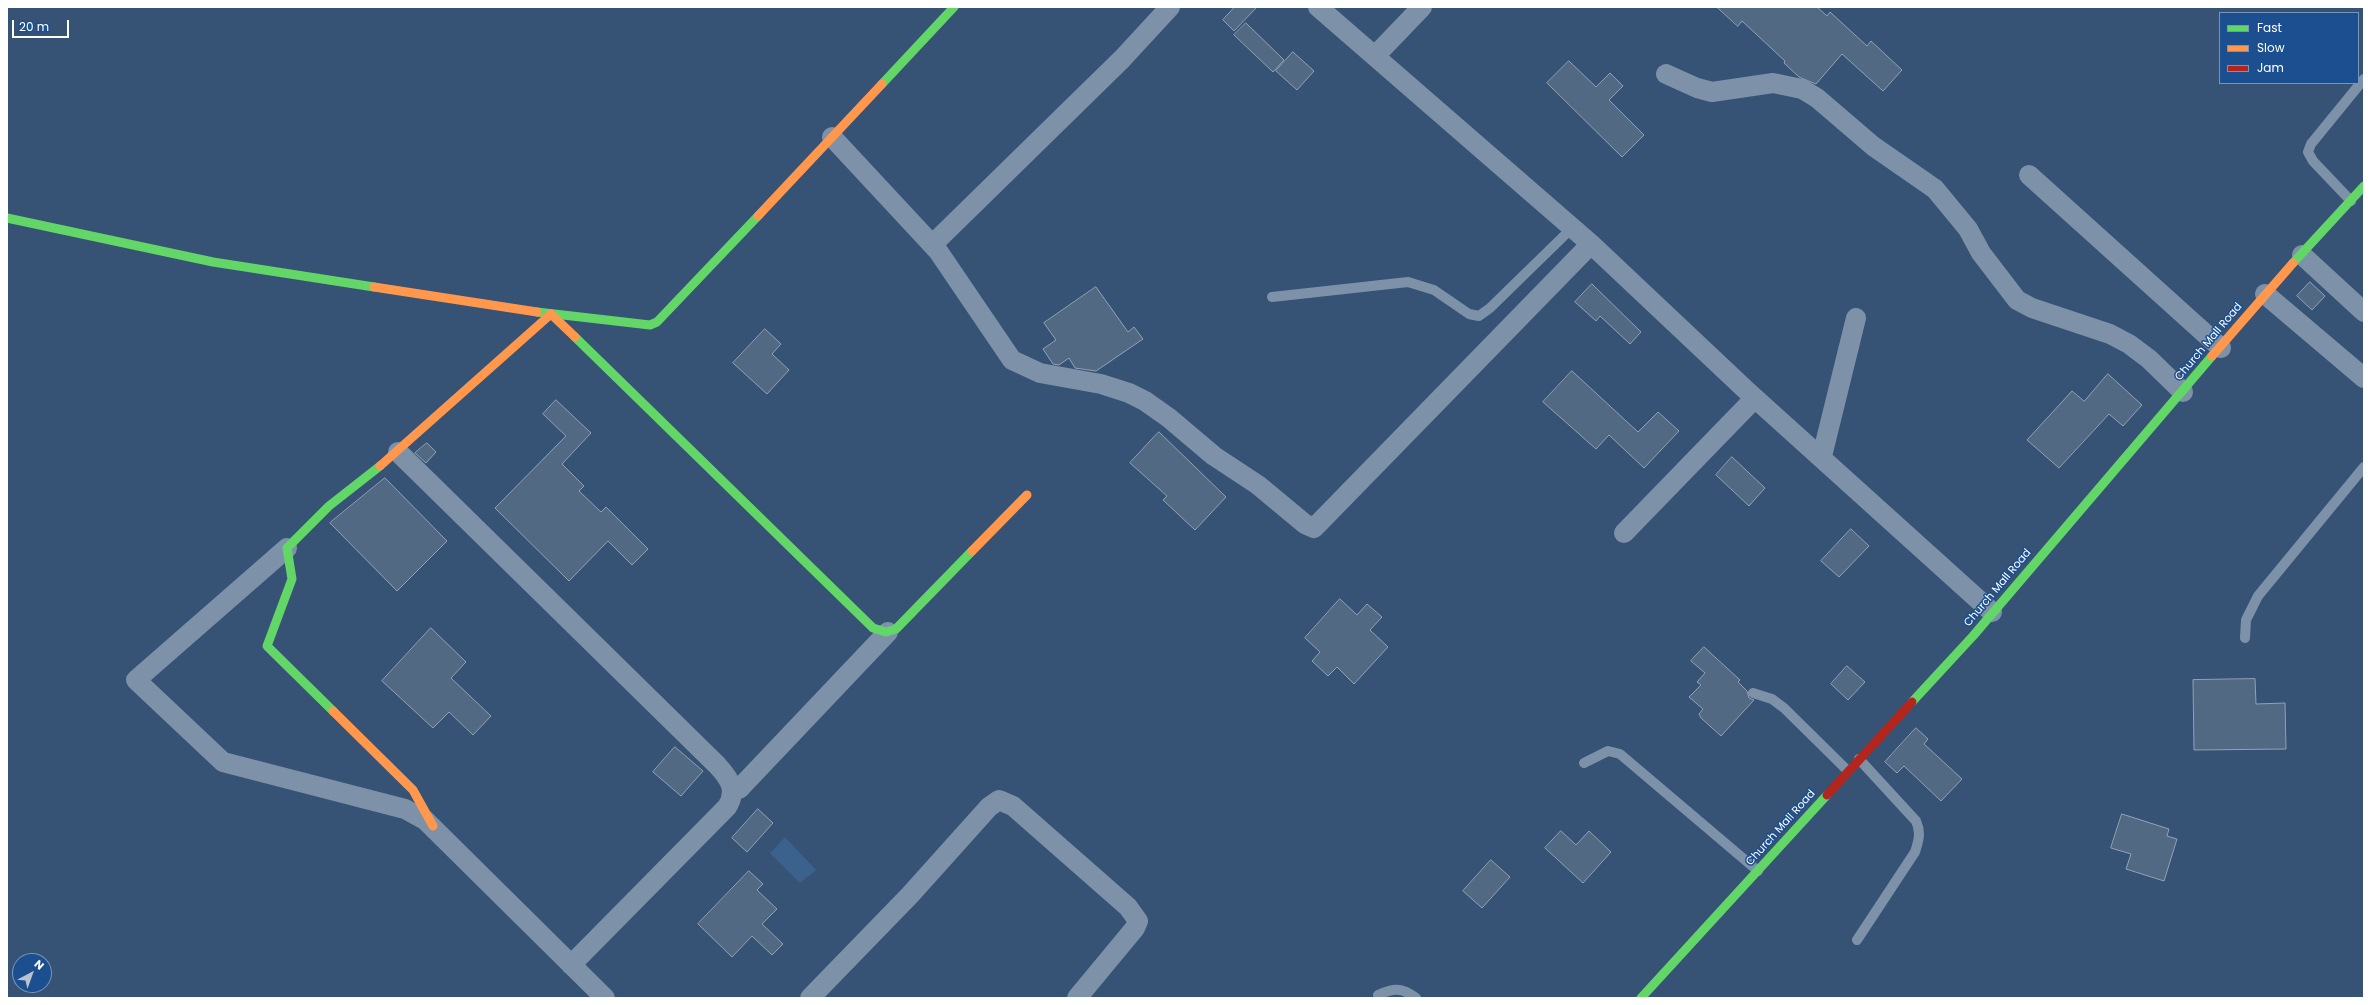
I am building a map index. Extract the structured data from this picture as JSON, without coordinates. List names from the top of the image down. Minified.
{"streets":{"street":["Church Mall Road"]},"legend":["Fast","Slow","Jam"],"scale_bar":"20 m","north":"top right"}
